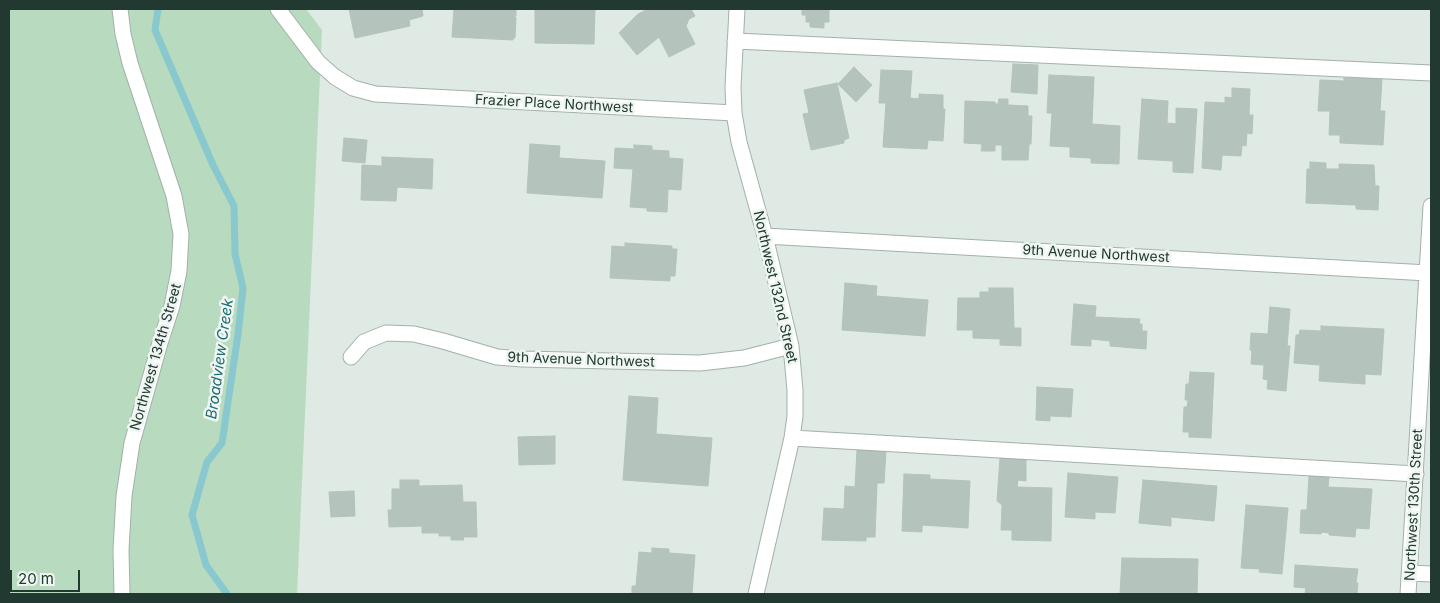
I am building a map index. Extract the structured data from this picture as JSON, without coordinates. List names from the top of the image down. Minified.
{"streets":{"street":["Frazier Place Northwest","9th Avenue Northwest","Northwest 132nd Street","Northwest 134th Street","Northwest 130th Street"]},"crossings":[["Frazier Place Northwest","Northwest 132nd Street"],["9th Avenue Northwest","Northwest 132nd Street"],["9th Avenue Northwest","Northwest 130th Street"]],"water":["Broadview Creek"],"scale_bar":"20 m"}
